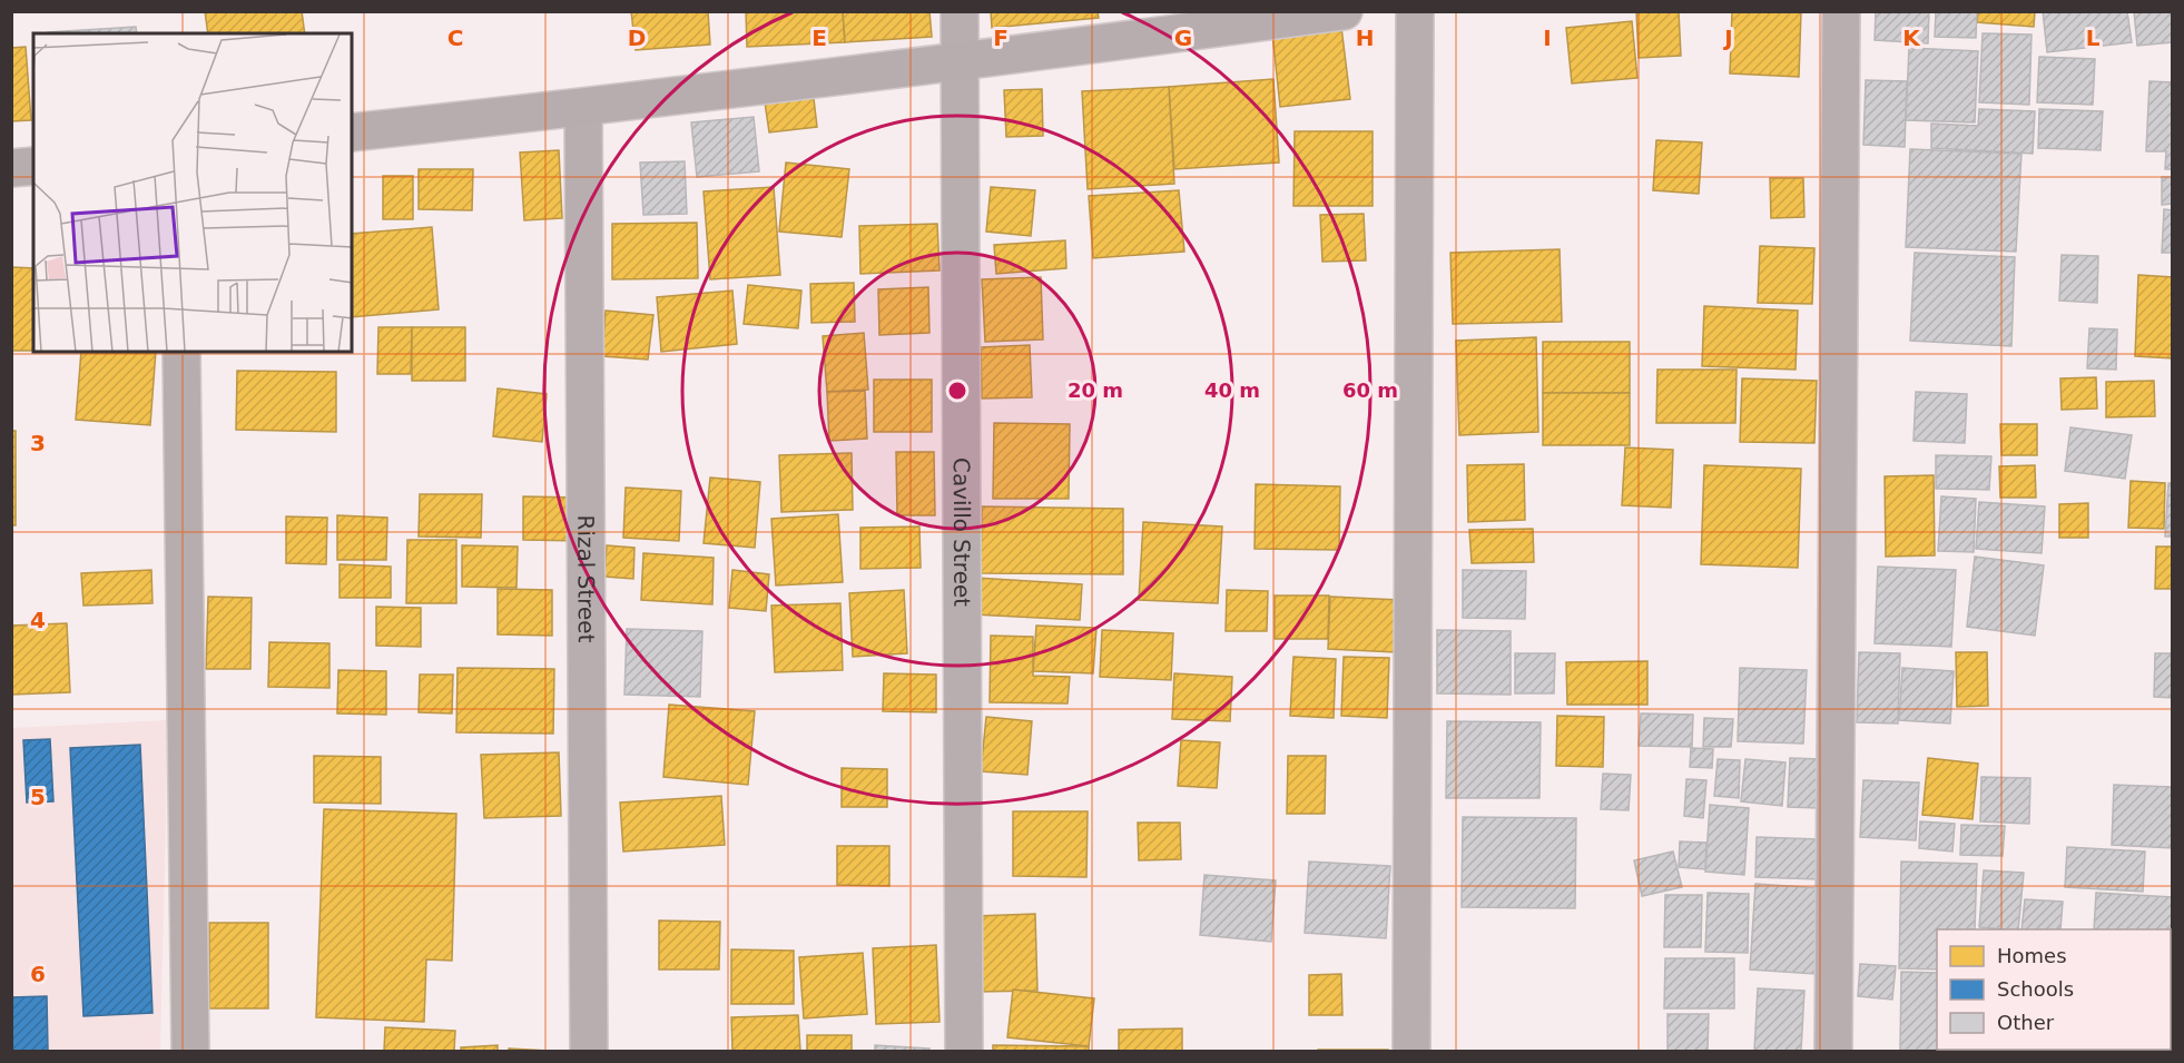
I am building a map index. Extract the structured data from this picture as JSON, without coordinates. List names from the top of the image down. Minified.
{"streets":{"street":["Cavillo Street","Rizal Street"]},"legend":["Homes","Schools","Other"],"grid":{"columns":["C","D","E","F","G","H","I","J","K","L"],"rows":["3","4","5","6"]},"rings":["20 m","40 m","60 m"]}
